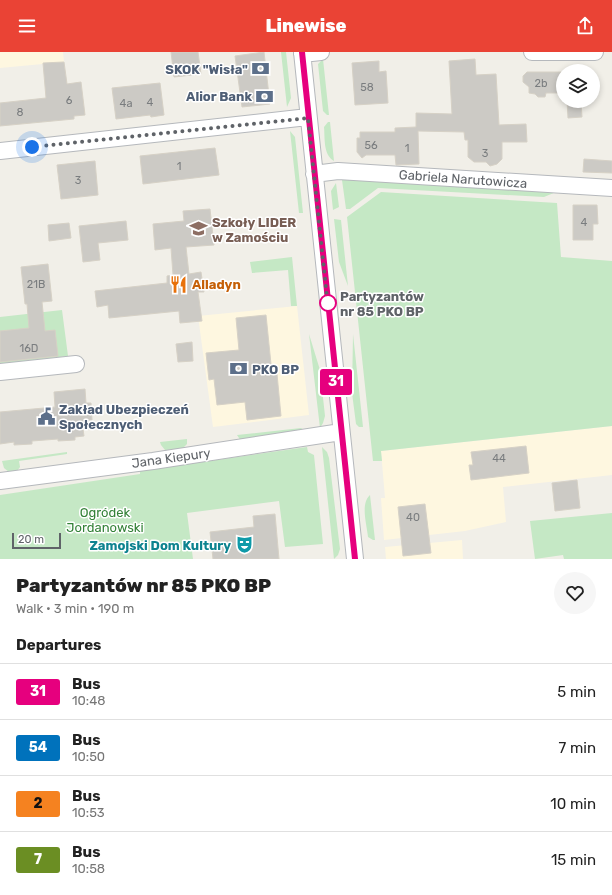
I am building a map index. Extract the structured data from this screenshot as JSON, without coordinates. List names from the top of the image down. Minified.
{"streets":{"street":["Gabriela Narutowicza","Jana Kiepury"]},"parks":["Ogródek Jordanowski"],"places":{"bank":["SKOK \"Wisła\"","Alior Bank","PKO BP"],"school or university":["Szkoły LIDER w Zamościu"],"restaurant":["Alladyn"],"other":["Partyzantów nr 85 PKO BP"],"public building":["Zakład Ubezpieczeń Społecznych"],"theatre":["Zamojski Dom Kultury"]},"lines":["bus line 31"],"house_numbers":["2b","58","6","4","4a","8","56","1","3","1","3","4","21B","16D","44","40"],"scale_bar":"20 m","page":{"header":"Linewise","on_map":"31","scale":"20 m","heading":[["Partyzantów nr 85 PKO BP","Walk · 3 min · 190 m"],"Departures"],"list":[{"mark":"31","name":"Bus","note":"10:48","value":"5 min"},{"mark":"54","name":"Bus","note":"10:50","value":"7 min"},{"mark":"2","name":"Bus","note":"10:53","value":"10 min"},{"mark":"7","name":"Bus","note":"10:58","value":"15 min"}]}}
